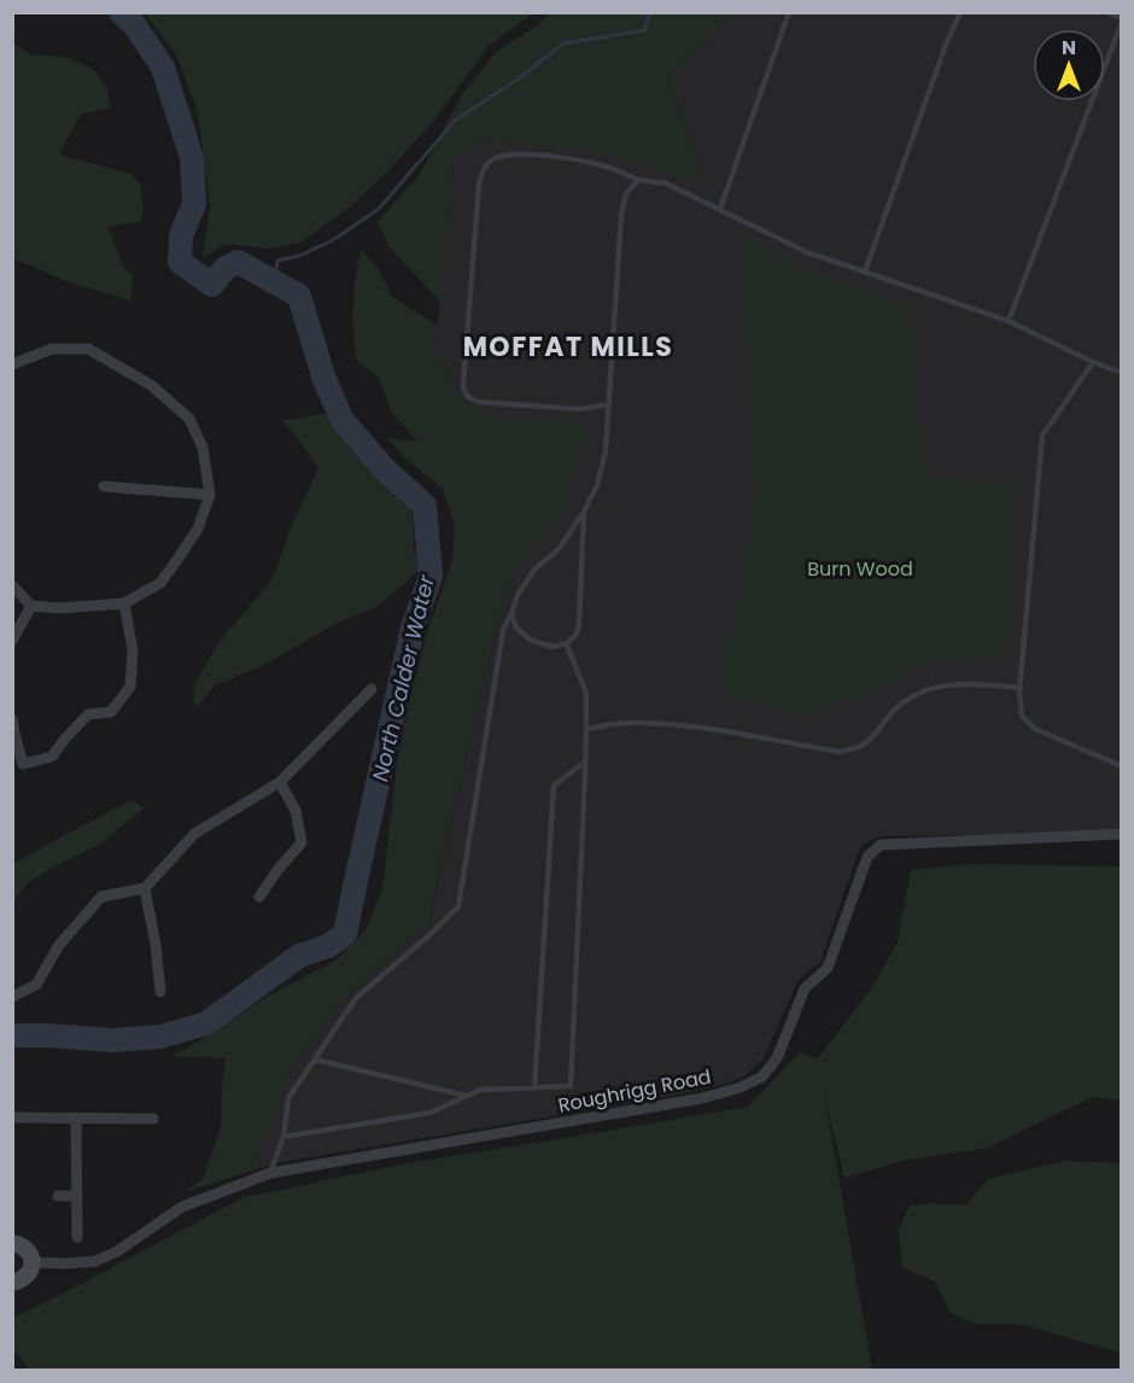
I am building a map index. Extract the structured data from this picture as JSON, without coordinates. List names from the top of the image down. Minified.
{"streets":{"street":["Roughrigg Road"]},"districts":["MOFFAT MILLS"],"water":["North Calder Water"],"parks":["Burn Wood"],"north":"top"}
